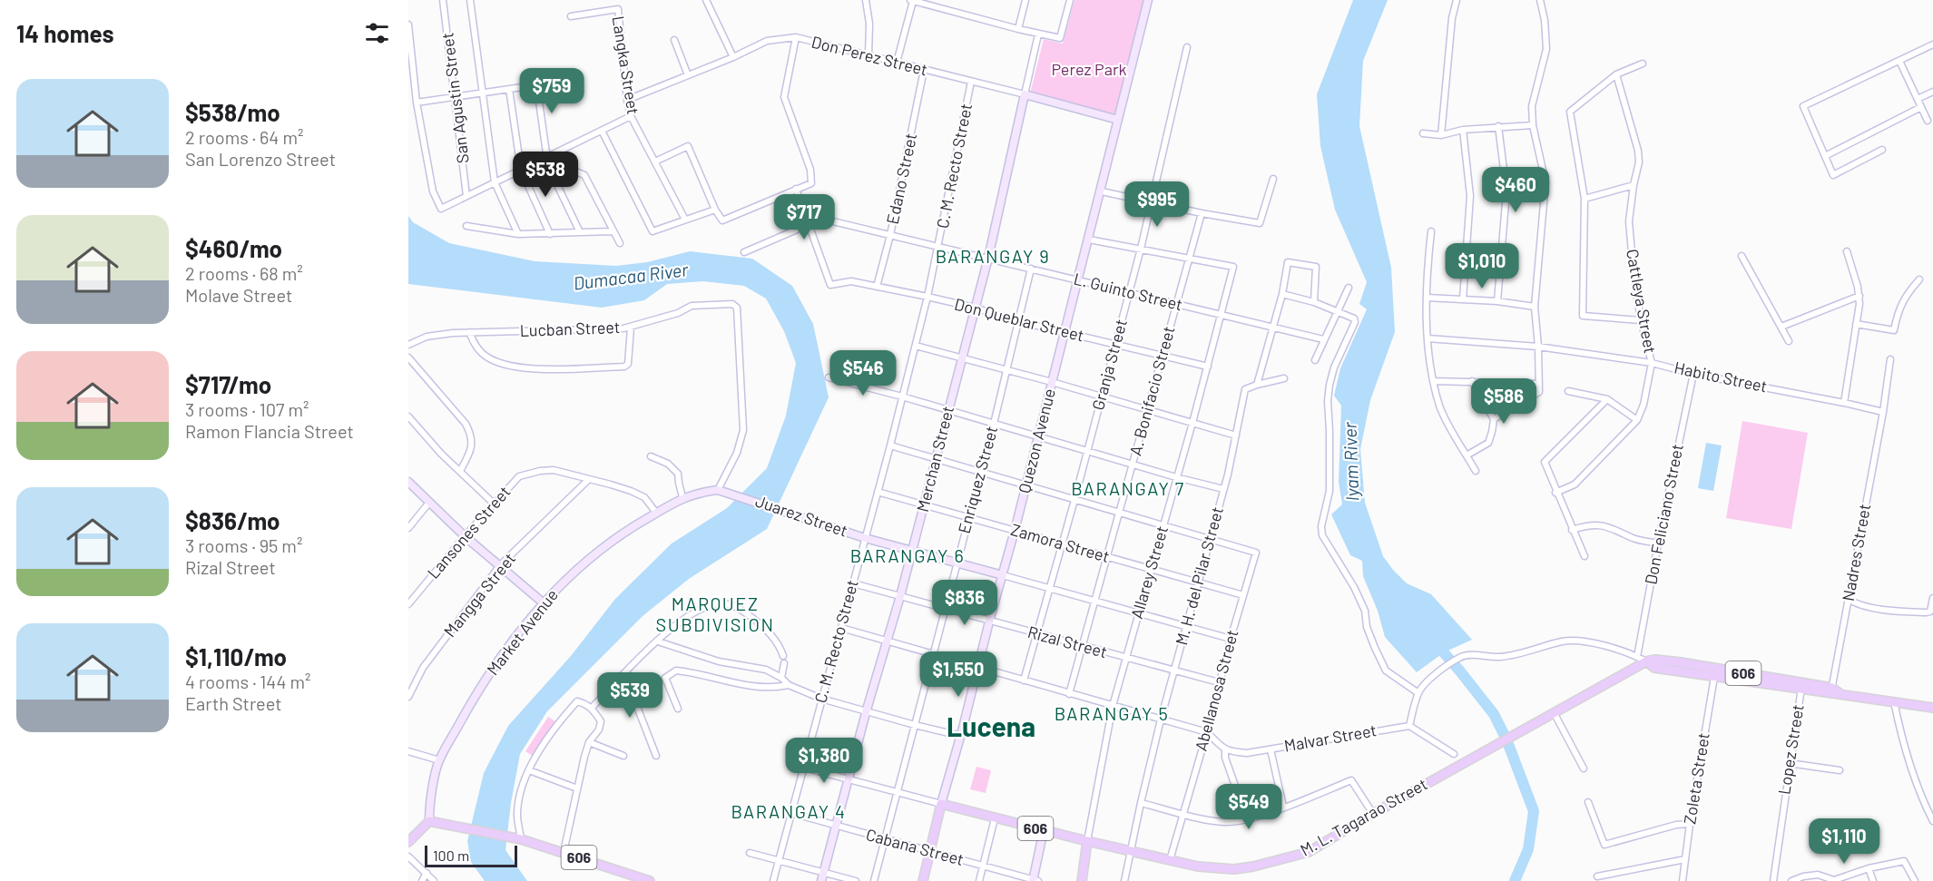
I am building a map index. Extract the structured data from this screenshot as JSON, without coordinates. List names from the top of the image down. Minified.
{"streets":{"main road":["Don Perez Street","Quezon Avenue","Merchan Street","Juarez Street","Allarey Street","Market Avenue","606","M. L. Tagarao Street"],"street":["Langka Street","San Agustin Street","C. M. Recto Street","Edano Street","L. Guinto Street","Cattleya Street","Don Queblar Street","Lucban Street","Granja Street","Habito Street","A. Bonifacio Street","Enriquez Street","Don Feliciano Street","Lansones Street","Zamora Street","Nadres Street","M. H. del Pilar Street","Mangga Street","Rizal Street","Abellanosa Street","Malvar Street","Lopez Street","Zoleta Street","Cabana Street"]},"crossings":[["Don Perez Street","Langka Street"],["Don Perez Street","C. M. Recto Street"],["Don Perez Street","Edano Street"],["Don Perez Street","Quezon Avenue"],["Don Perez Street","Merchan Street"],["C. M. Recto Street","L. Guinto Street"],["C. M. Recto Street","Don Queblar Street"],["C. M. Recto Street","Juarez Street"],["C. M. Recto Street","Zamora Street"],["C. M. Recto Street","Rizal Street"],["C. M. Recto Street","M. L. Tagarao Street"],["C. M. Recto Street","Cabana Street"],["Edano Street","L. Guinto Street"],["Edano Street","Don Queblar Street"],["L. Guinto Street","Don Queblar Street"],["L. Guinto Street","Granja Street"],["L. Guinto Street","A. Bonifacio Street"],["L. Guinto Street","Quezon Avenue"],["L. Guinto Street","Merchan Street"],["L. Guinto Street","Enriquez Street"],["L. Guinto Street","Allarey Street"],["L. Guinto Street","M. H. del Pilar Street"],["Cattleya Street","Habito Street"],["Don Queblar Street","Granja Street"],["Don Queblar Street","A. Bonifacio Street"],["Don Queblar Street","Quezon Avenue"],["Don Queblar Street","Merchan Street"],["Don Queblar Street","Enriquez Street"],["Don Queblar Street","Allarey Street"],["Lucban Street","Juarez Street"],["Lucban Street","Market Avenue"],["Granja Street","Juarez Street"],["Granja Street","Zamora Street"],["Granja Street","Rizal Street"],["Habito Street","Don Feliciano Street"],["Habito Street","Nadres Street"],["A. Bonifacio Street","Juarez Street"],["A. Bonifacio Street","Zamora Street"],["A. Bonifacio Street","Allarey Street"],["A. Bonifacio Street","Rizal Street"],["Quezon Avenue","Juarez Street"],["Quezon Avenue","Zamora Street"],["Quezon Avenue","Rizal Street"],["Quezon Avenue","M. L. Tagarao Street"],["Quezon Avenue","Cabana Street"],["Merchan Street","Juarez Street"],["Merchan Street","Zamora Street"],["Merchan Street","Rizal Street"],["Merchan Street","M. L. Tagarao Street"],["Merchan Street","Cabana Street"],["Enriquez Street","Juarez Street"],["Enriquez Street","Zamora Street"],["Enriquez Street","Rizal Street"],["Enriquez Street","M. L. Tagarao Street"],["Enriquez Street","Cabana Street"],["Juarez Street","Allarey Street"],["Juarez Street","M. H. del Pilar Street"],["Juarez Street","Market Avenue"],["Juarez Street","Abellanosa Street"],["Lansones Street","Mangga Street"],["Lansones Street","Market Avenue"],["Zamora Street","Allarey Street"],["Zamora Street","M. H. del Pilar Street"],["Zamora Street","Abellanosa Street"],["Nadres Street","M. L. Tagarao Street"],["Allarey Street","Rizal Street"],["Allarey Street","M. L. Tagarao Street"],["M. H. del Pilar Street","Rizal Street"],["M. H. del Pilar Street","Abellanosa Street"],["M. H. del Pilar Street","M. L. Tagarao Street"],["Market Avenue","606"],["Rizal Street","Abellanosa Street"],["Abellanosa Street","M. L. Tagarao Street"],["Lopez Street","M. L. Tagarao Street"],["Zoleta Street","M. L. Tagarao Street"]],"districts":["BARANGAY 9","BARANGAY 7","BARANGAY 6","MARQUEZ SUBDIVISION","BARANGAY 5","Lucena","BARANGAY 4"],"water":["Dumacaa River","Iyam River"],"parks":["Perez Park"],"scale_bar":"100 m","page":{"heading":"14 homes","list":[{"name":"$538/mo","note":"2 rooms · 64 m² · San Lorenzo Street"},{"name":"$460/mo","note":"2 rooms · 68 m² · Molave Street"},{"name":"$717/mo","note":"3 rooms · 107 m² · Ramon Flancia Street"},{"name":"$836/mo","note":"3 rooms · 95 m² · Rizal Street"},{"name":"$1,110/mo","note":"4 rooms · 144 m² · Earth Street"}],"price":["$759","$538","$460","$995","$717","$1,010","$546","$586","$836","$1,550","$539","$1,380","$549","$1,110"],"scale":"100 m"}}
